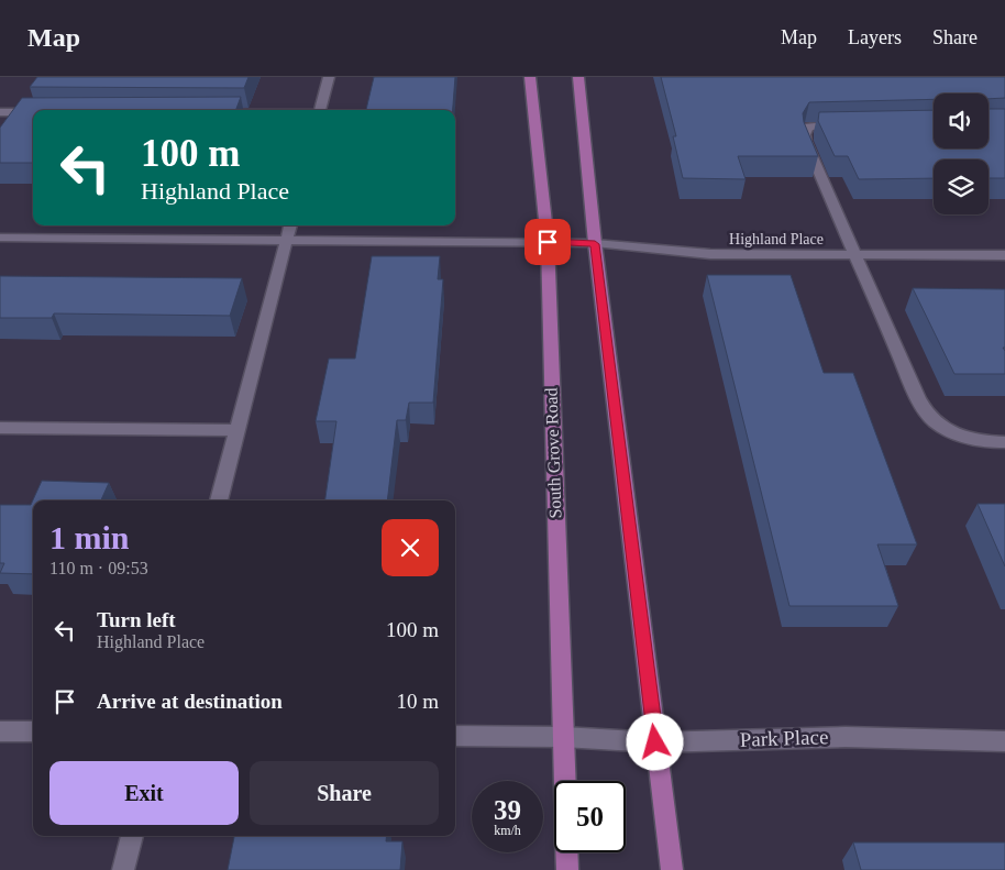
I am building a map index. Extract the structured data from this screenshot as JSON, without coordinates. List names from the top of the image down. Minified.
{"streets":{"main road":["South Grove Road"],"street":["Highland Place","Park Place"]},"crossings":[["Highland Place","South Grove Road"],["South Grove Road","Park Place"]],"page":{"header":"Map","nav":["Map","Layers","Share"],"turn":["100 m","Highland Place"],"heading":["1 min","110 m · 09:53"],"list":[{"name":"Turn left","note":"Highland Place","value":"100 m"},{"name":"Arrive at destination","value":"10 m"}],"buttons":["Exit","Share"],"speed":"39 km/h","limit":"50"}}
